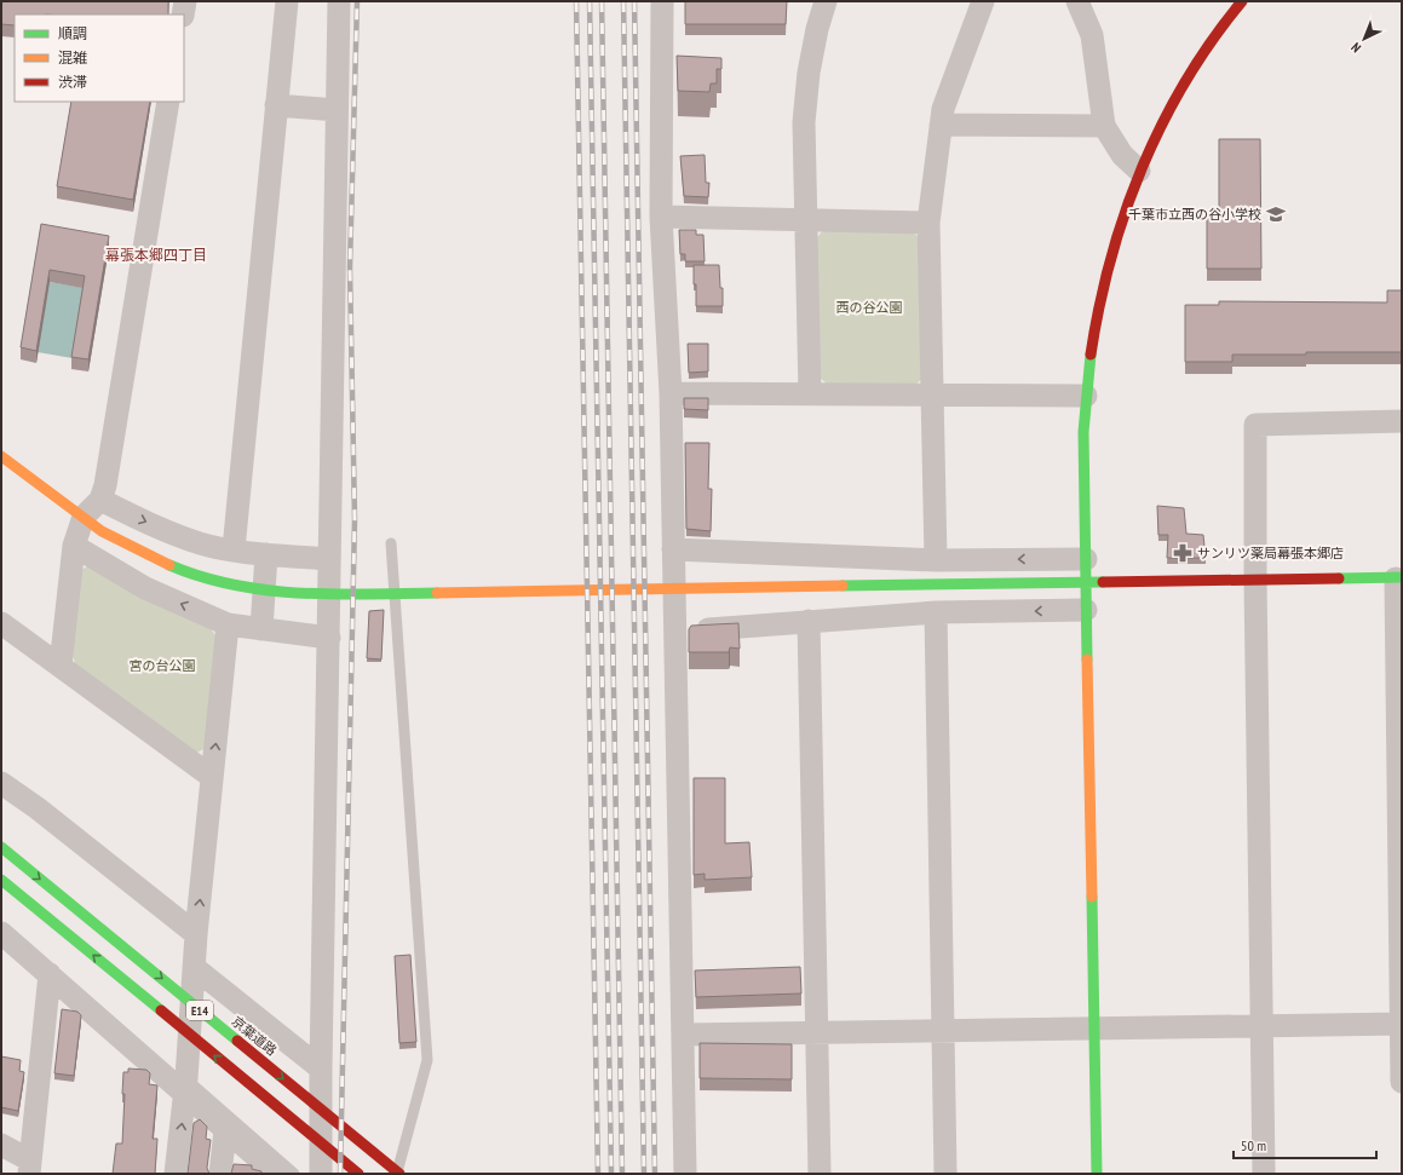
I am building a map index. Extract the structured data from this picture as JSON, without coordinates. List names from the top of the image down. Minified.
{"streets":{"main road":["E14","京葉道路"]},"districts":["幕張本郷四丁目"],"parks":["西の谷公園","宮の台公園"],"places":{"school or university":["千葉市立西の谷小学校"],"pharmacy":["サンリツ薬局幕張本郷店"]},"legend":["順調","混雑","渋滞"],"scale_bar":"50 m","north":"bottom left"}
